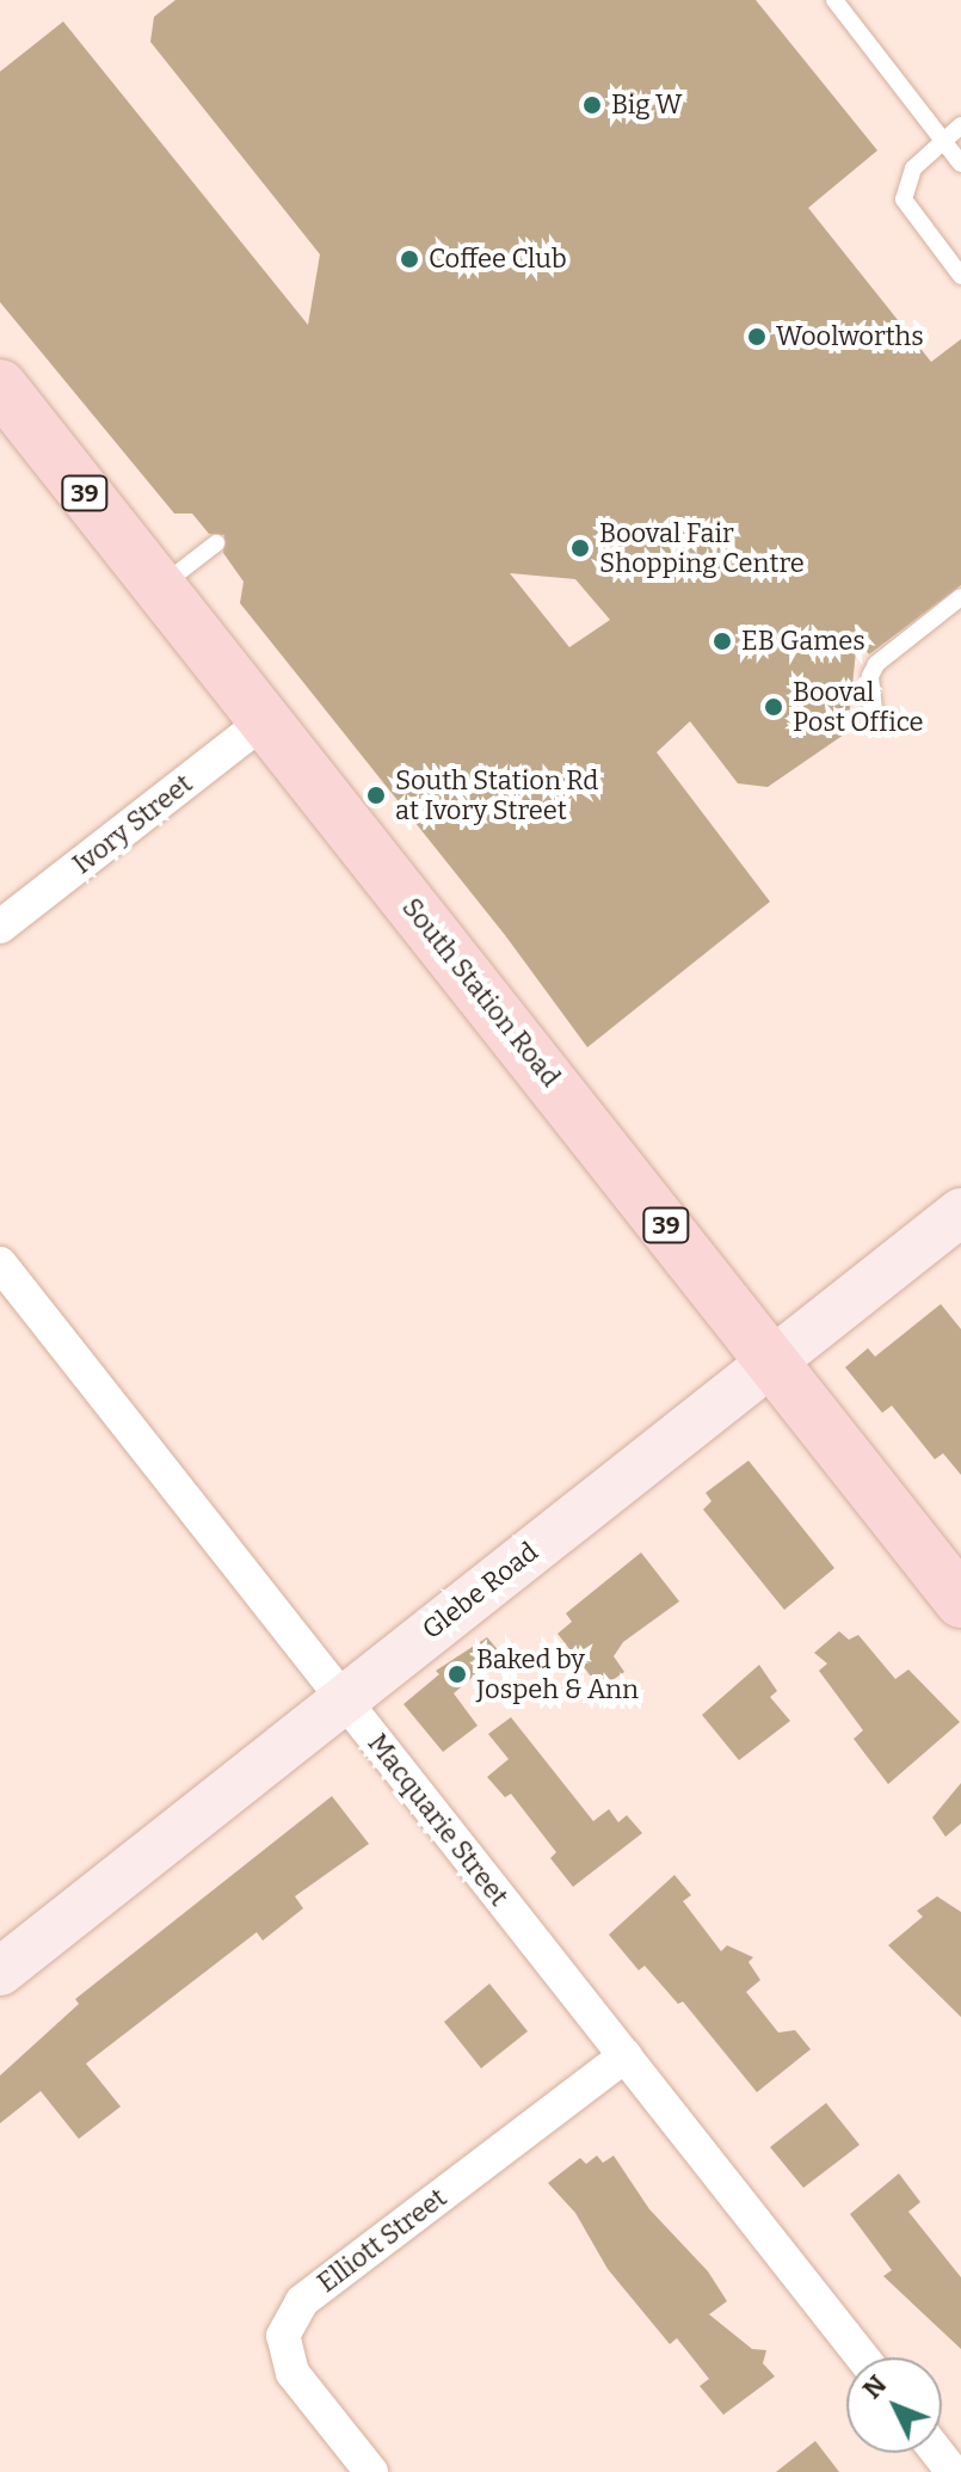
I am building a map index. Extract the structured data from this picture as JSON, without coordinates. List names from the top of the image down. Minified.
{"streets":{"main road":["39","South Station Road"],"street":["Ivory Street","Glebe Road","Macquarie Street","Elliott Street"]},"crossings":[["Ivory Street","South Station Road"],["South Station Road","Glebe Road"],["Glebe Road","Macquarie Street"],["Macquarie Street","Elliott Street"]],"places":["Big W","Coffee Club","Woolworths","Booval Fair Shopping Centre","EB Games","Booval Post Office","South Station Rd at Ivory Street","Baked by Jospeh & Ann"],"north":"top left"}
